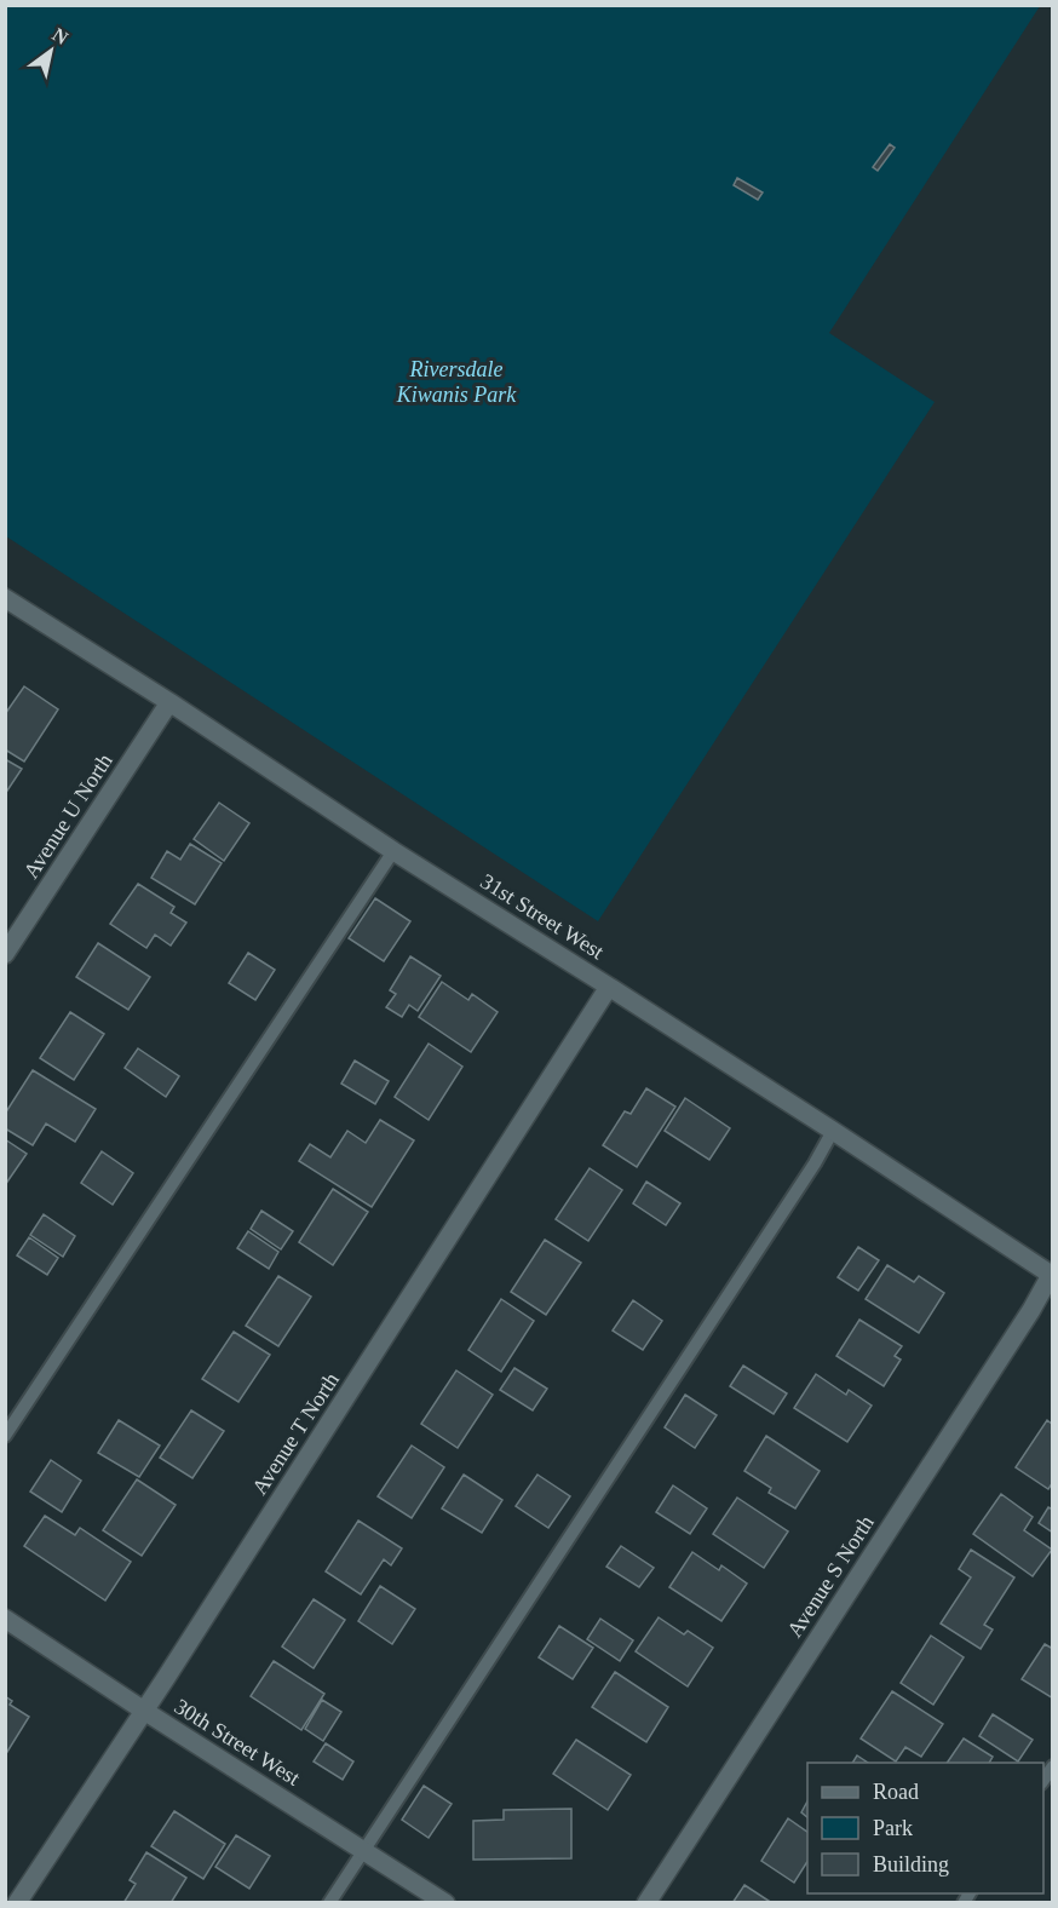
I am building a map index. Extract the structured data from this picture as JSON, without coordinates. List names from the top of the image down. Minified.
{"streets":{"street":["Avenue U North","31st Street West","Avenue T North","Avenue S North","30th Street West"]},"crossings":[["Avenue U North","31st Street West"],["31st Street West","Avenue T North"],["31st Street West","Avenue S North"],["Avenue T North","30th Street West"]],"parks":["Riversdale Kiwanis Park"],"legend":["Road","Park","Building"],"north":"top right"}
